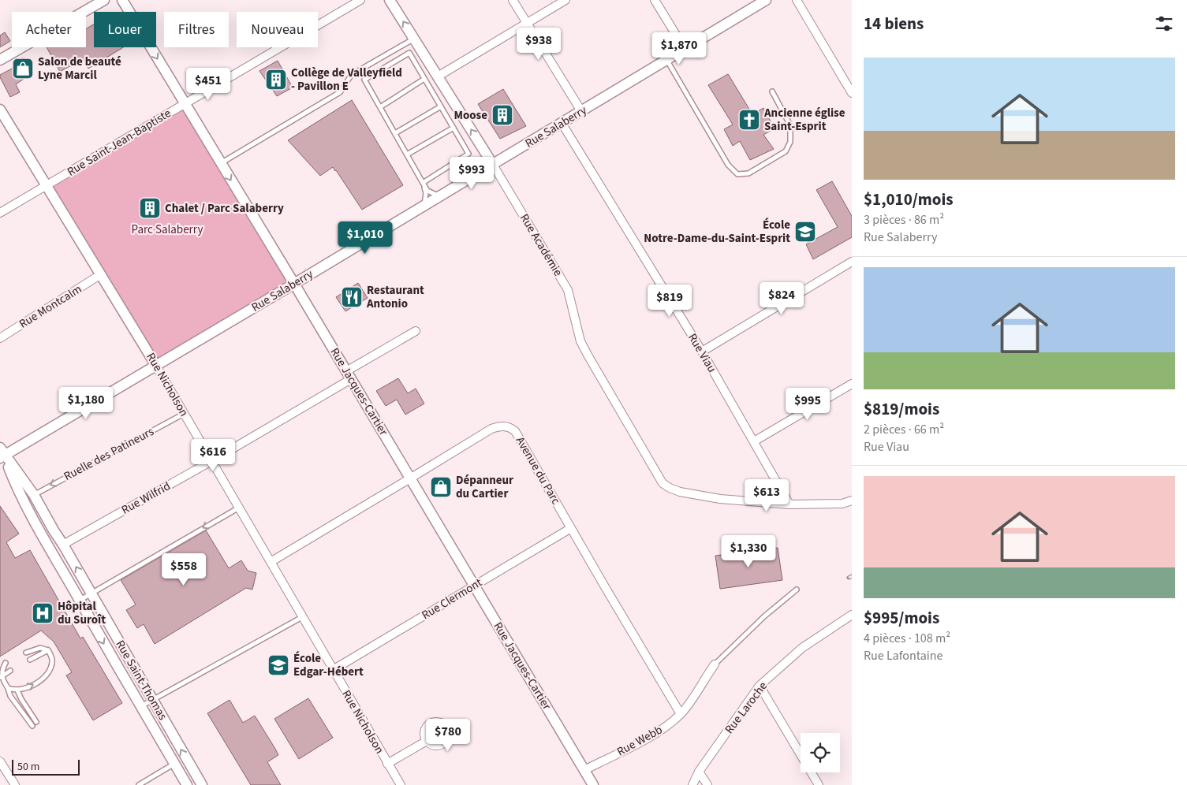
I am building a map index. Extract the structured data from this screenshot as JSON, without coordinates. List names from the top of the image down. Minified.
{"streets":{"street":["Rue Salaberry","Rue Saint-Jean-Baptiste","Rue Académie","Rue Montcalm","Rue Viau","Rue Nicholson","Rue Jacques-Cartier","Avenue du Parc","Rue Wilfrid","Rue Clermont","Rue Saint-Thomas","Rue Laroche","Rue Webb"],"lane":["Ruelle des Patineurs"]},"crossings":[["Rue Salaberry","Rue Académie"],["Rue Salaberry","Rue Viau"],["Rue Salaberry","Rue Nicholson"],["Rue Salaberry","Rue Jacques-Cartier"],["Rue Salaberry","Rue Saint-Thomas"],["Rue Saint-Jean-Baptiste","Rue Nicholson"],["Rue Saint-Jean-Baptiste","Rue Jacques-Cartier"],["Rue Académie","Rue Viau"],["Rue Montcalm","Rue Nicholson"],["Rue Nicholson","Ruelle des Patineurs"],["Rue Nicholson","Avenue du Parc"],["Rue Nicholson","Rue Wilfrid"],["Rue Nicholson","Rue Clermont"],["Rue Jacques-Cartier","Avenue du Parc"],["Rue Jacques-Cartier","Rue Wilfrid"],["Rue Jacques-Cartier","Rue Clermont"],["Rue Jacques-Cartier","Rue Webb"],["Ruelle des Patineurs","Rue Saint-Thomas"],["Avenue du Parc","Rue Clermont"],["Avenue du Parc","Rue Webb"],["Rue Wilfrid","Rue Saint-Thomas"]],"one_way":["Ruelle des Patineurs"],"parks":["Parc Salaberry"],"places":{"shop":["Salon de beauté Lyne Marcil","Dépanneur du Cartier"],"building":["Collège de Valleyfield - Pavillon E","Moose","Chalet / Parc Salaberry"],"church":["Ancienne église Saint-Esprit"],"school or university":["École Notre-Dame-du-Saint-Esprit","École Edgar-Hébert"],"restaurant":["Restaurant Antonio"],"hospital":["Hôpital du Suroît"]},"scale_bar":"50 m","page":{"heading":"14 biens","chip":["Acheter","Louer","Filtres","Nouveau"],"price":["$938","$1,870","$451","$993","$1,010","$824","$819","$1,180","$995","$616","$613","$1,330","$558","$780"],"list":[{"name":"$1,010/mois","note":"3 pièces · 86 m² · Rue Salaberry"},{"name":"$819/mois","note":"2 pièces · 66 m² · Rue Viau"},{"name":"$995/mois","note":"4 pièces · 108 m² · Rue Lafontaine"}],"scale":"50 m"}}
